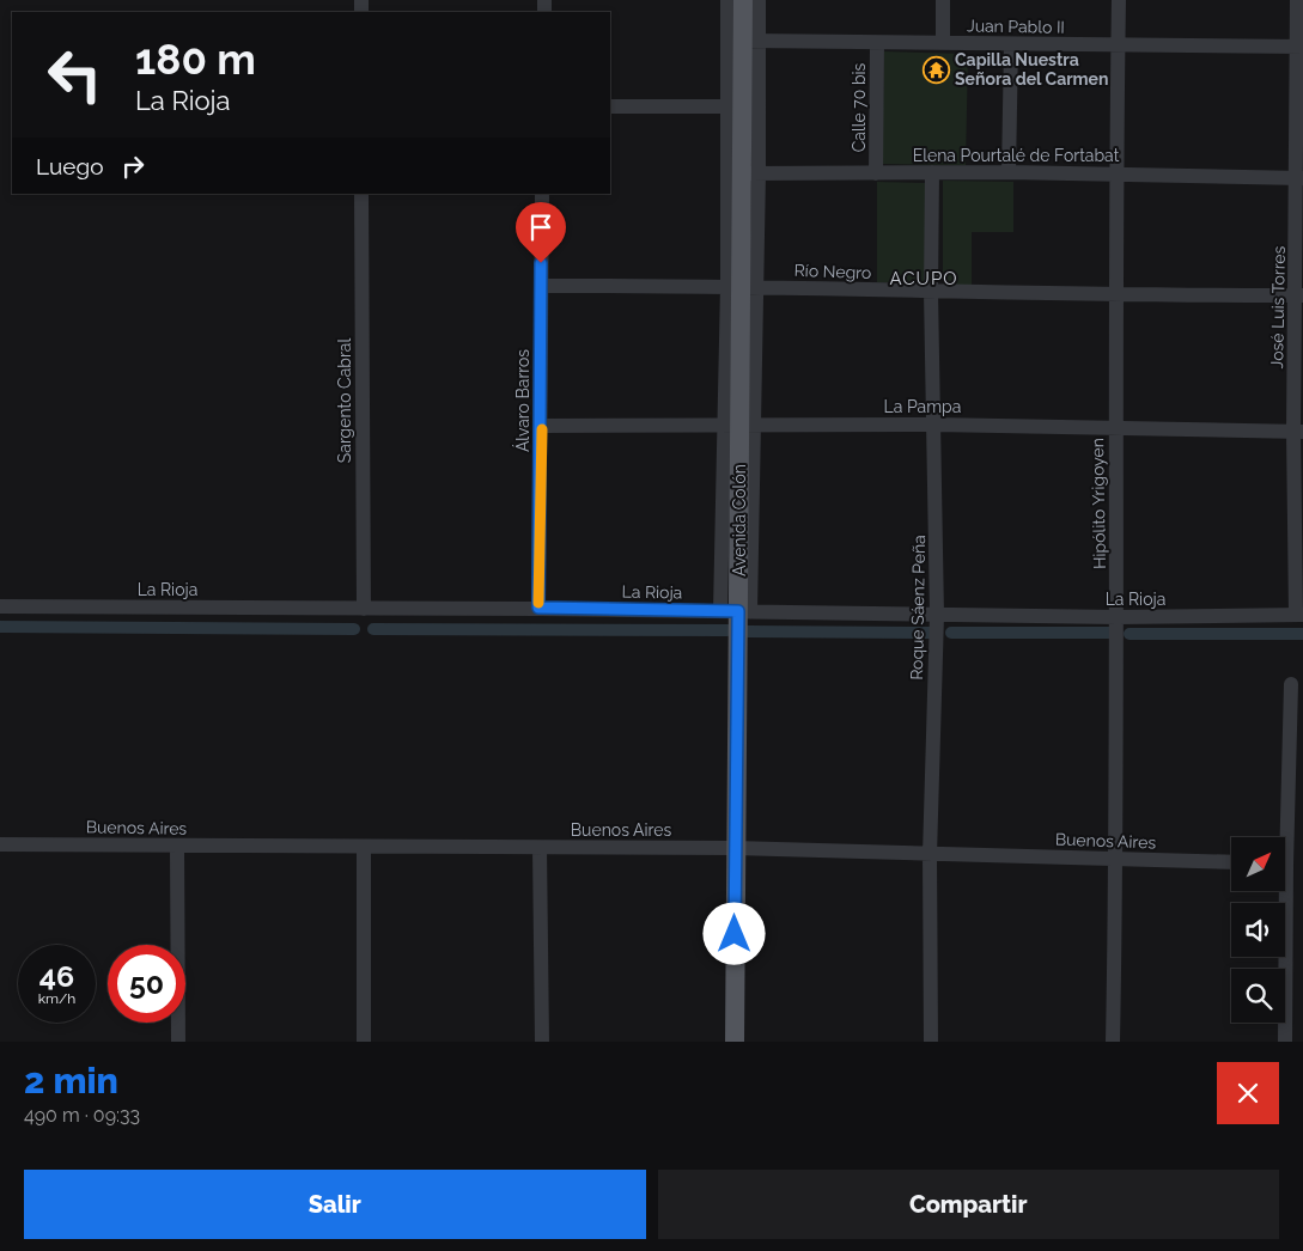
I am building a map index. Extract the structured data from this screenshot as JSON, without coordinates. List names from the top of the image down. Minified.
{"streets":{"main road":["Avenida Colón"],"street":["Juan Pablo II","Calle 70 bis","Elena Pourtalé de Fortabat","Río Negro","José Luis Torres","Sargento Cabral","Álvaro Barros","La Pampa","Hipólito Yrigoyen","La Rioja","Roque Sáenz Peña","Buenos Aires"]},"crossings":[["Juan Pablo II","Calle 70 bis"],["Juan Pablo II","José Luis Torres"],["Juan Pablo II","Hipólito Yrigoyen"],["Juan Pablo II","Avenida Colón"],["Calle 70 bis","Elena Pourtalé de Fortabat"],["Elena Pourtalé de Fortabat","José Luis Torres"],["Elena Pourtalé de Fortabat","Hipólito Yrigoyen"],["Elena Pourtalé de Fortabat","Avenida Colón"],["Elena Pourtalé de Fortabat","Roque Sáenz Peña"],["Río Negro","José Luis Torres"],["Río Negro","Álvaro Barros"],["Río Negro","Hipólito Yrigoyen"],["Río Negro","Avenida Colón"],["Río Negro","Roque Sáenz Peña"],["José Luis Torres","La Pampa"],["José Luis Torres","La Rioja"],["Sargento Cabral","La Rioja"],["Álvaro Barros","La Pampa"],["Álvaro Barros","La Rioja"],["La Pampa","Hipólito Yrigoyen"],["La Pampa","Avenida Colón"],["La Pampa","Roque Sáenz Peña"],["Hipólito Yrigoyen","La Rioja"],["Hipólito Yrigoyen","Buenos Aires"],["Avenida Colón","La Rioja"],["Avenida Colón","Buenos Aires"],["La Rioja","Roque Sáenz Peña"],["Roque Sáenz Peña","Buenos Aires"]],"districts":["ACUPO"],"places":{"temple":["Capilla Nuestra Señora del Carmen"]},"north":"top right","page":{"turn":["180 m","La Rioja"],"then":"Luego","speed":"46 km/h","limit":"50","heading":["2 min","490 m · 09:33"],"buttons":["Salir","Compartir"]}}
